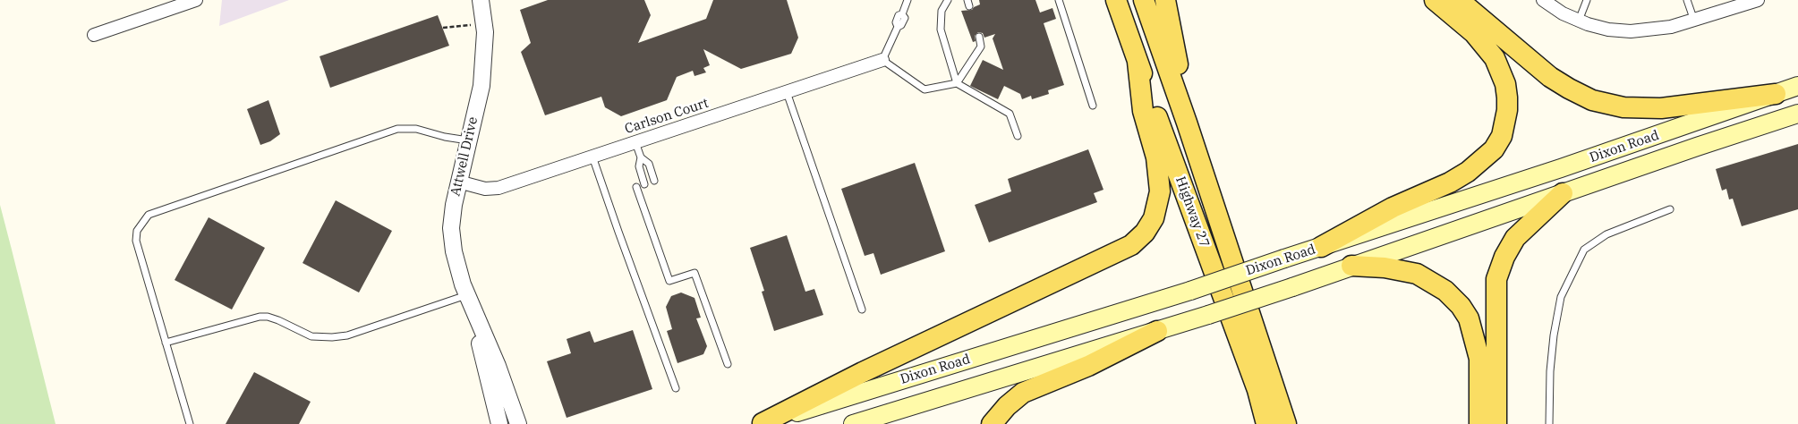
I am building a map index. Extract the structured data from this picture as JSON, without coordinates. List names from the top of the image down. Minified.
{"streets":{"main road":["Dixon Road","Highway 27"],"street":["Carlson Court","Attwell Drive"]},"crossings":[["Carlson Court","Attwell Drive"]]}
